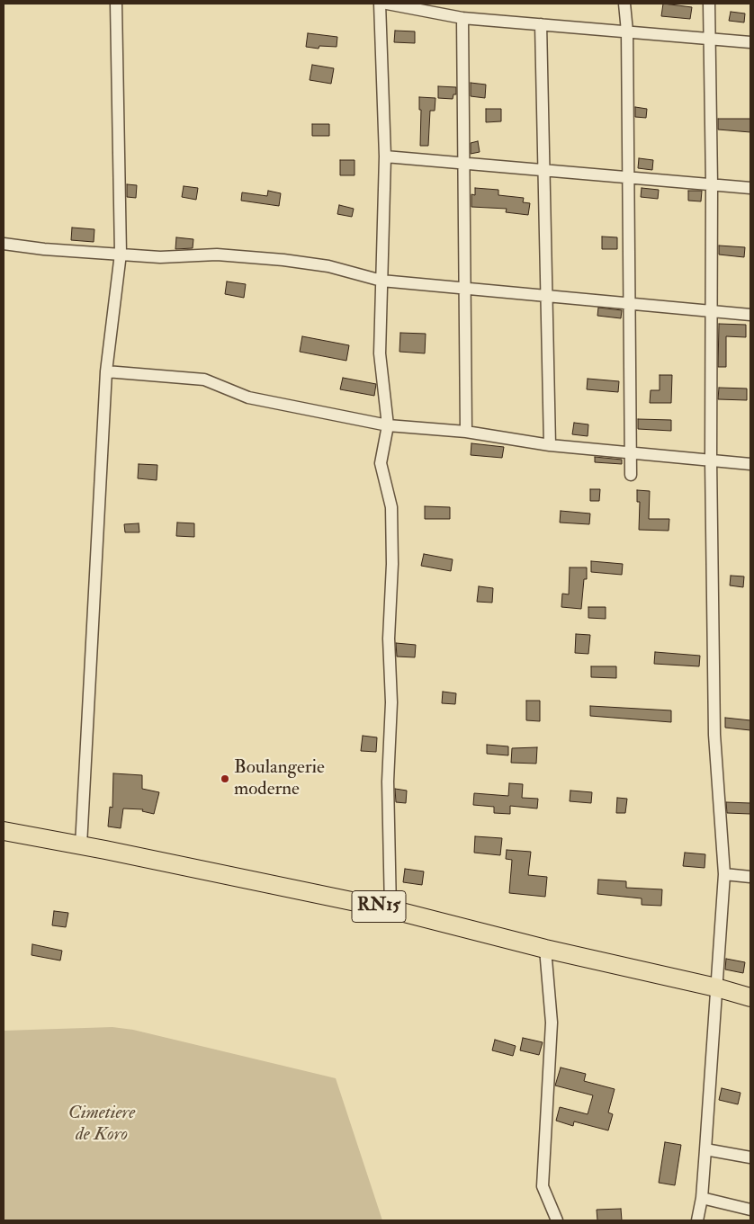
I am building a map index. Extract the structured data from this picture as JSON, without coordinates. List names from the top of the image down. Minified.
{"streets":{"main road":["RN15"]},"parks":["Cimetiere de Koro"],"places":["Boulangerie moderne"]}
